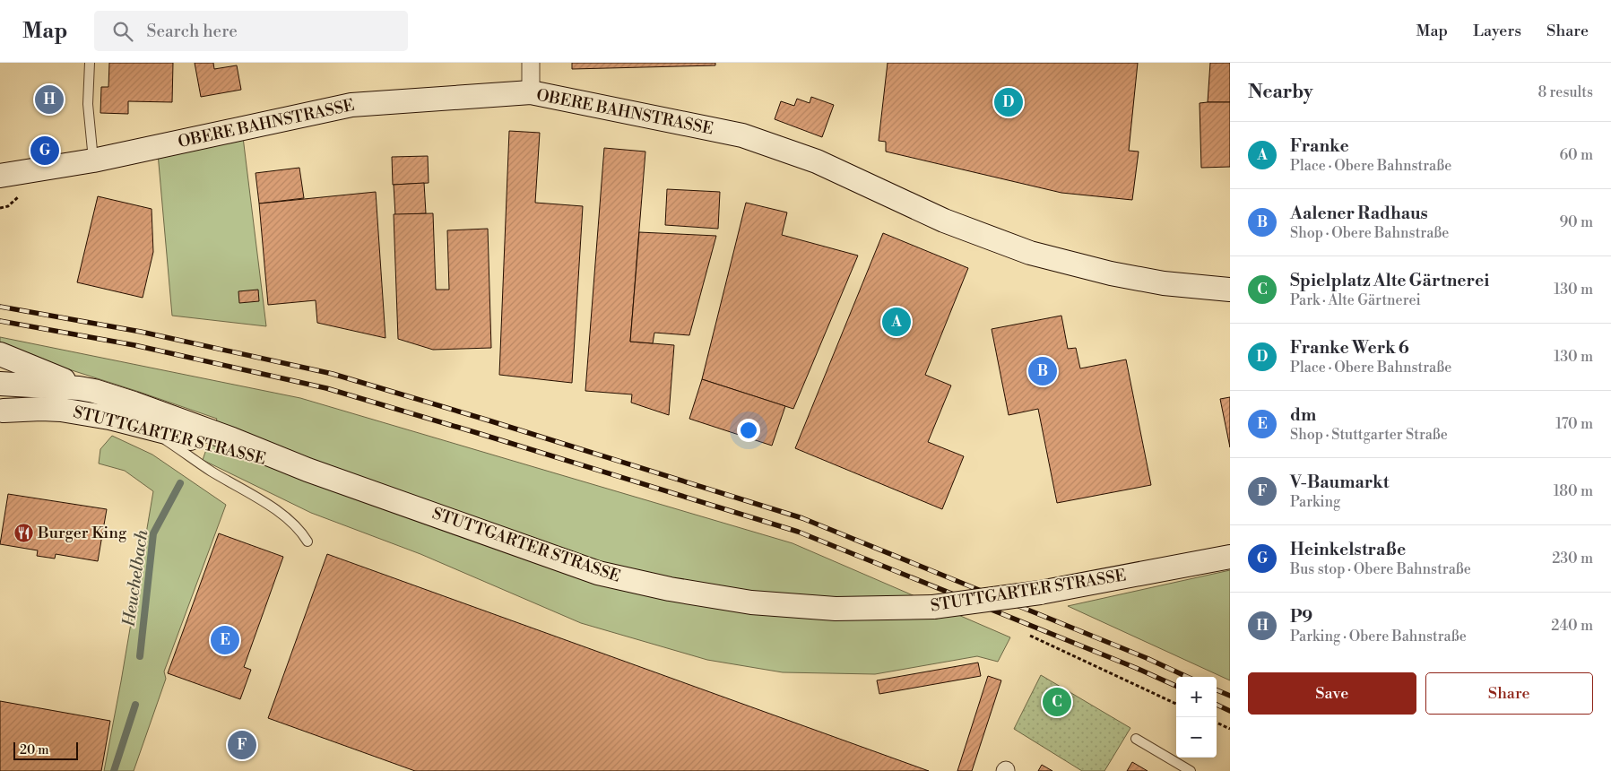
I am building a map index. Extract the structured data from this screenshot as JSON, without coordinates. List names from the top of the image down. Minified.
{"streets":{"main road":["OBERE BAHNSTRASSE","STUTTGARTER STRASSE"]},"water":["Heuchelbach"],"places":{"restaurant":["Burger King"]},"scale_bar":"20 m","page":{"header":"Map","search":"Search here","nav":["Map","Layers","Share"],"heading":["Nearby","8 results"],"pins":["H","D","G","A","B","E","C","F"],"list":[{"mark":"A","name":"Franke","note":"Place · Obere Bahnstraße","value":"60 m"},{"mark":"B","name":"Aalener Radhaus","note":"Shop · Obere Bahnstraße","value":"90 m"},{"mark":"C","name":"Spielplatz Alte Gärtnerei","note":"Park · Alte Gärtnerei","value":"130 m"},{"mark":"D","name":"Franke Werk 6","note":"Place · Obere Bahnstraße","value":"130 m"},{"mark":"E","name":"dm","note":"Shop · Stuttgarter Straße","value":"170 m"},{"mark":"F","name":"V-Baumarkt","note":"Parking","value":"180 m"},{"mark":"G","name":"Heinkelstraße","note":"Bus stop · Obere Bahnstraße","value":"230 m"},{"mark":"H","name":"P9","note":"Parking · Obere Bahnstraße","value":"240 m"}],"buttons":["Save","Share"],"map_buttons":["+","−"],"scale":"20 m"}}
